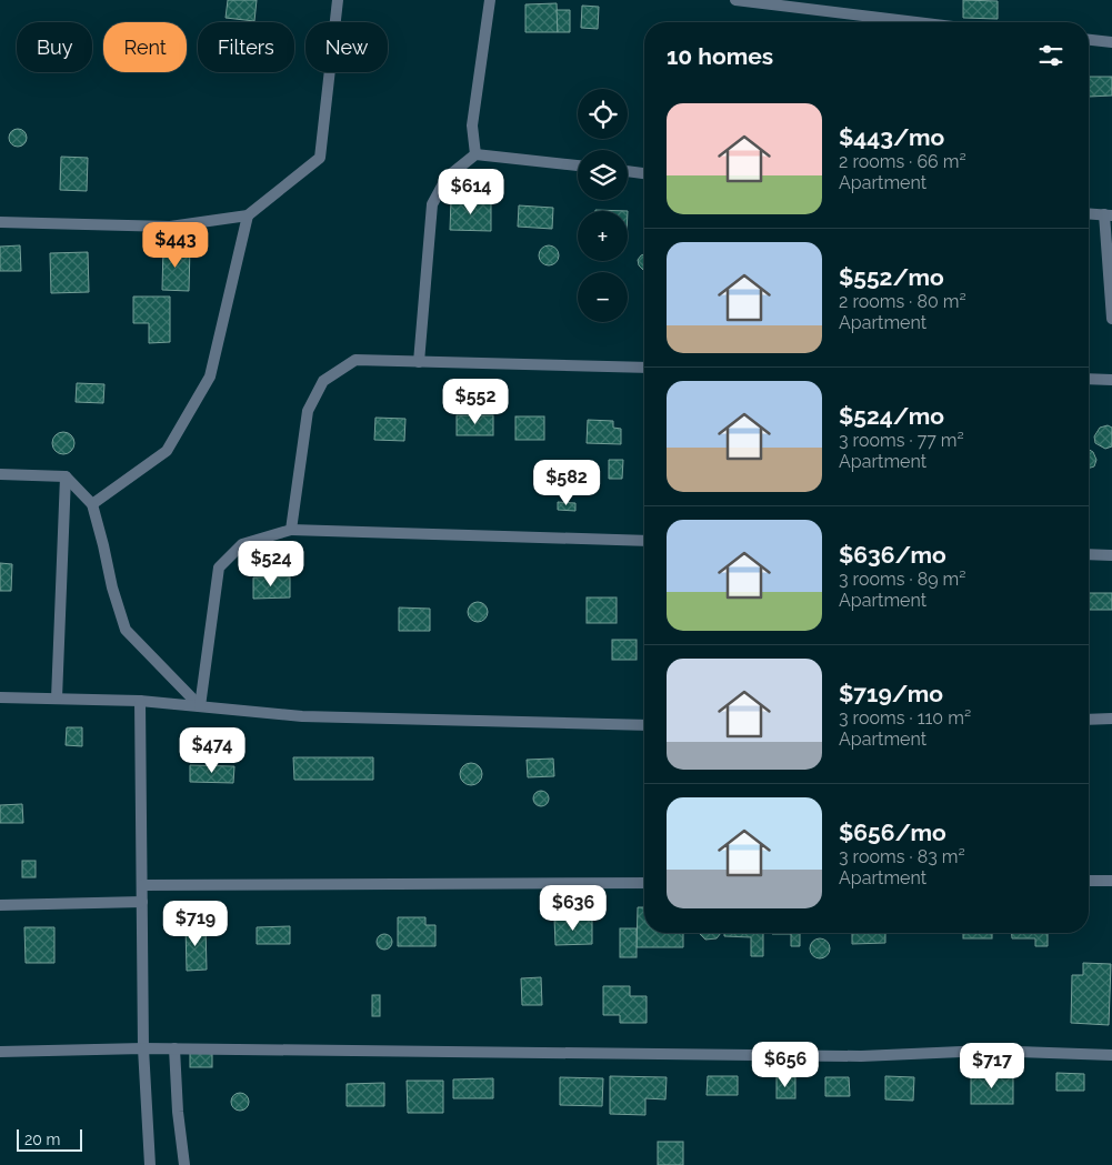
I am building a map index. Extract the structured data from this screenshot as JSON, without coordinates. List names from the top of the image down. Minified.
{"scale_bar":"20 m","page":{"chip":["Buy","Rent","Filters","New"],"heading":"10 homes","map_buttons":["+","−"],"list":[{"name":"$443/mo","note":"2 rooms · 66 m² · Apartment"},{"name":"$552/mo","note":"2 rooms · 80 m² · Apartment"},{"name":"$524/mo","note":"3 rooms · 77 m² · Apartment"},{"name":"$636/mo","note":"3 rooms · 89 m² · Apartment"},{"name":"$719/mo","note":"3 rooms · 110 m² · Apartment"},{"name":"$656/mo","note":"3 rooms · 83 m² · Apartment"}],"price":["$614","$443","$552","$582","$524","$474","$636","$719","$656","$717"],"scale":"20 m"}}
